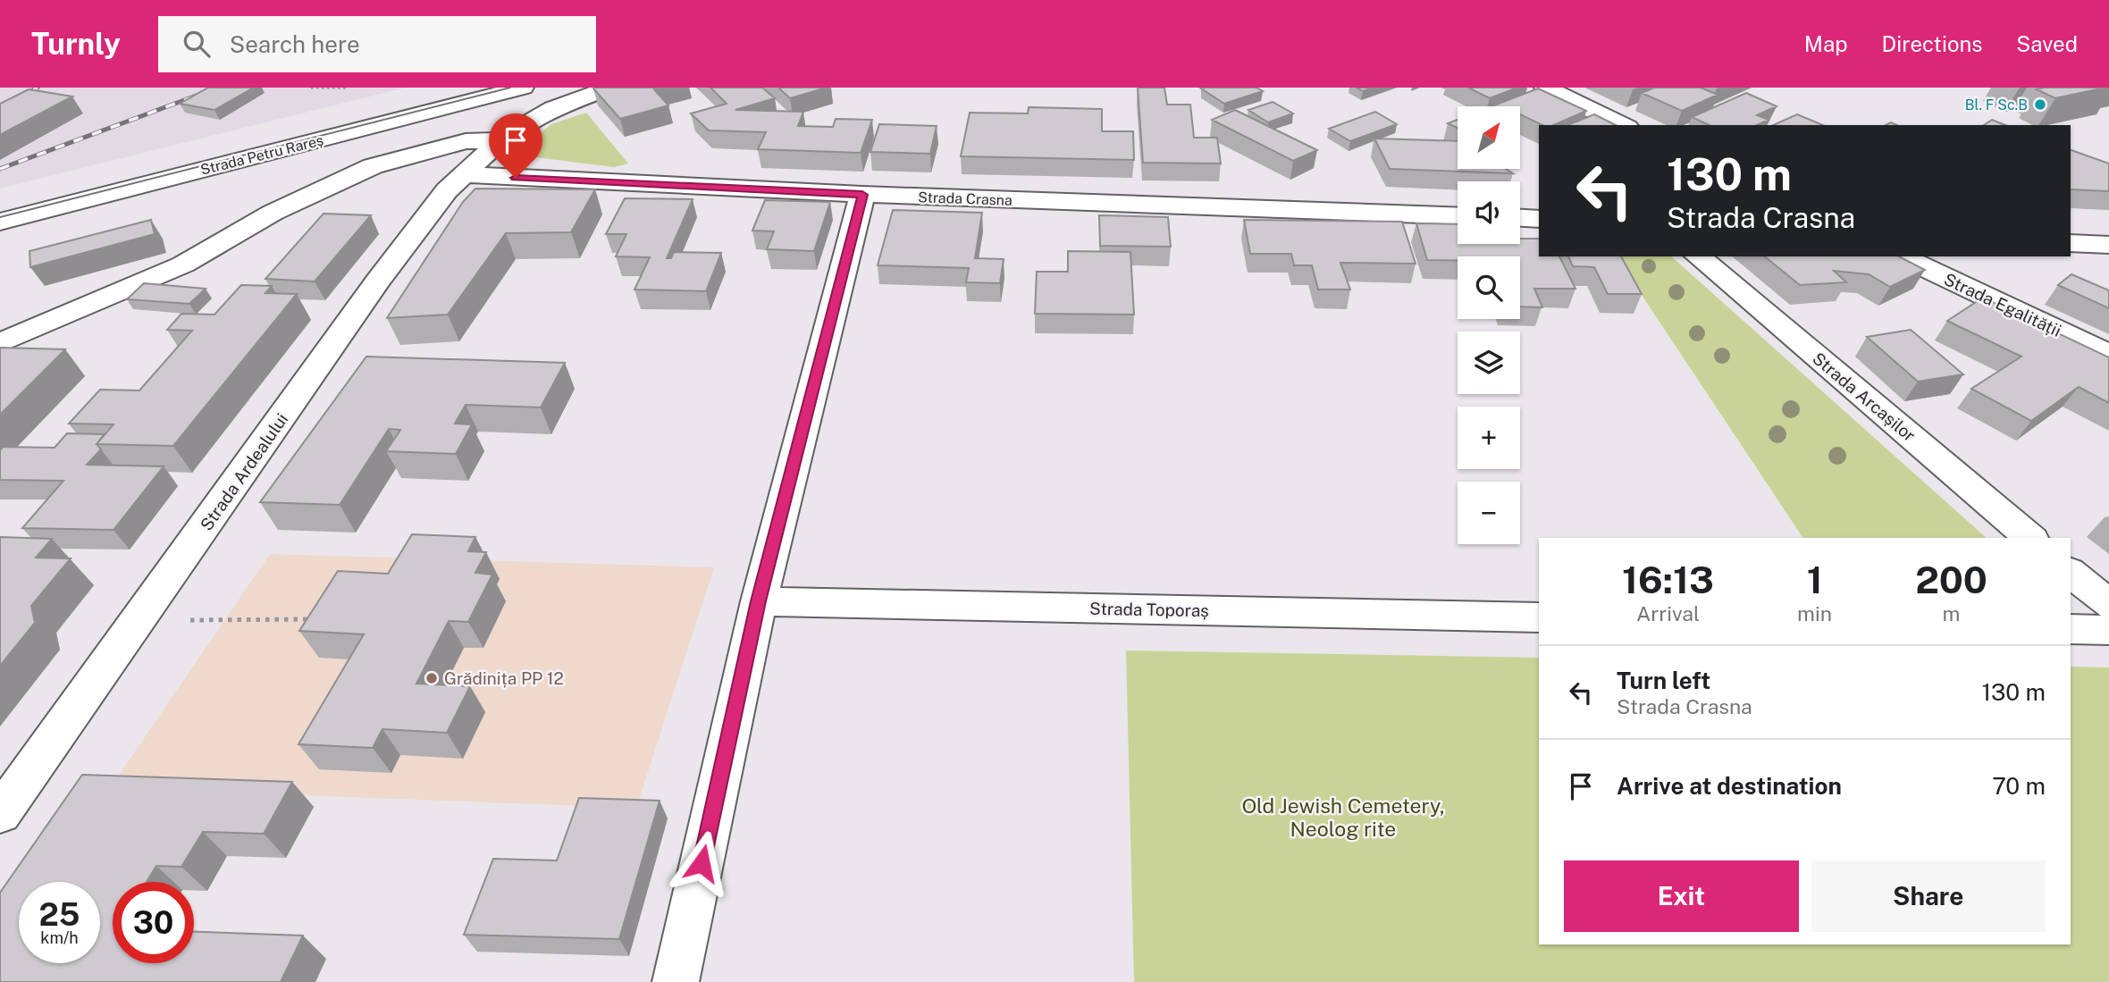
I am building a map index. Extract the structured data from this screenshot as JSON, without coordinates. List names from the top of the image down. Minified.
{"streets":{"street":["Strada Petru Rareș","Strada Crasna","Strada Egalității","Strada Arcașilor","Strada Ardealului","Strada Toporaș"]},"crossings":[["Strada Crasna","Strada Ardealului"]],"parks":["Old Jewish Cemetery, Neolog rite"],"places":["Bl. F Sc.B","Grădinița PP 12"],"north":"top right","page":{"header":"Turnly","search":"Search here","nav":["Map","Directions","Saved"],"map_buttons":["+","−"],"turn":["130 m","Strada Crasna"],"eta":["16:13","Arrival","1","min","200","m"],"list":[{"name":"Turn left","note":"Strada Crasna","value":"130 m"},{"name":"Arrive at destination","value":"70 m"}],"buttons":["Exit","Share"],"speed":"25 km/h","limit":"30"}}
